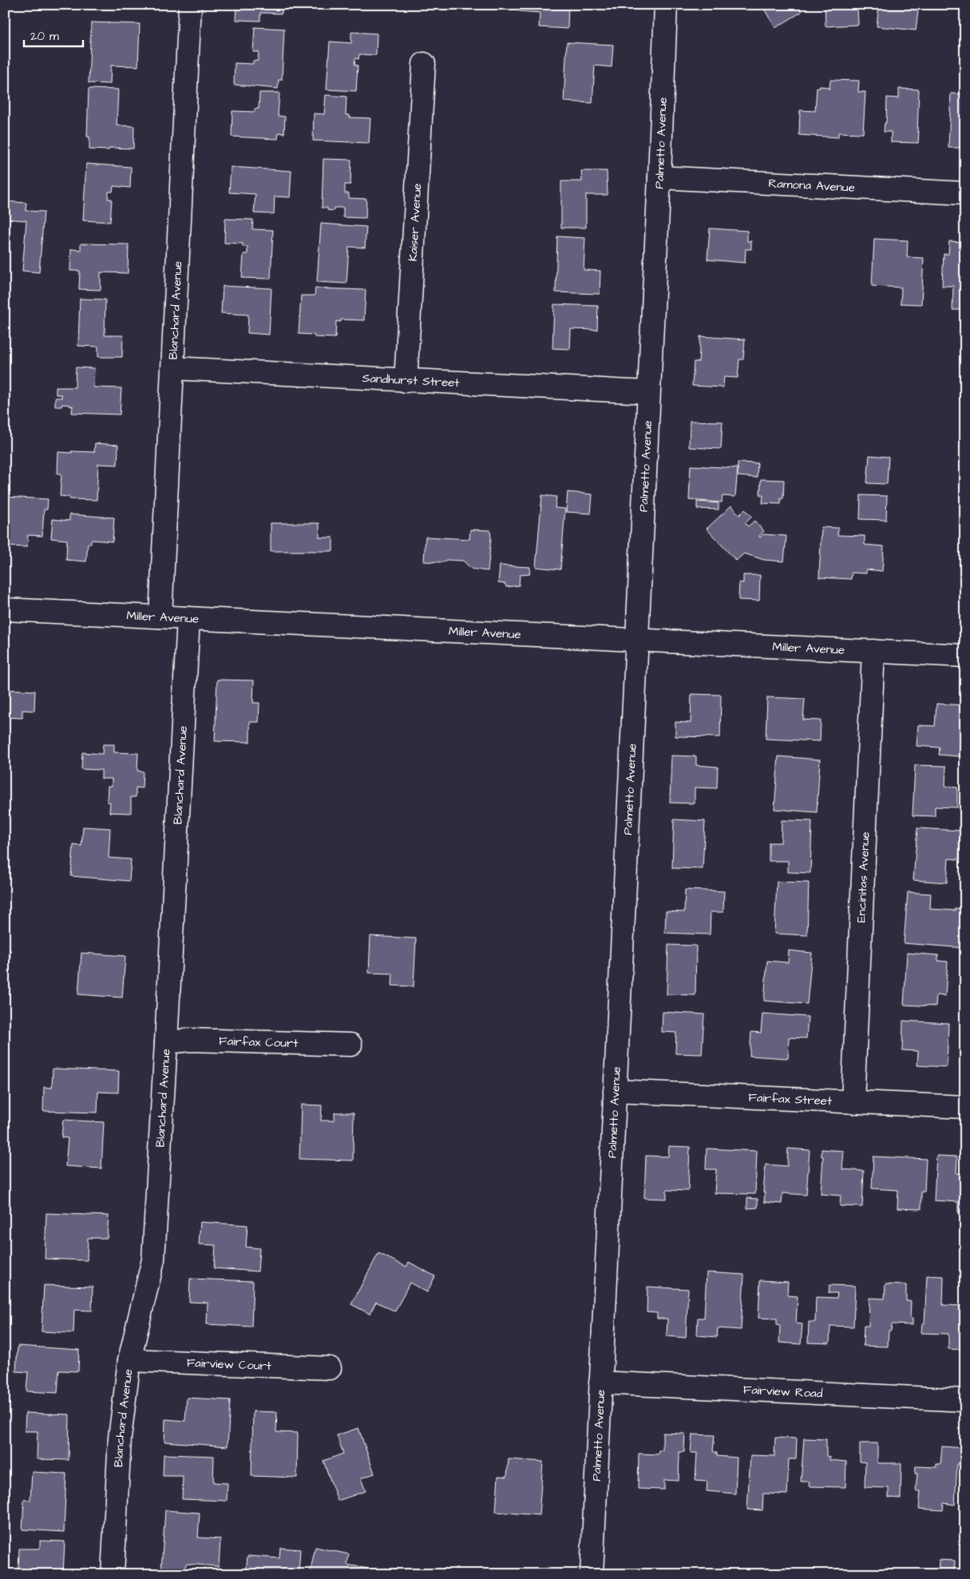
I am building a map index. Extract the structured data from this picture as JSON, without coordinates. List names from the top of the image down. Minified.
{"streets":{"street":["Palmetto Avenue","Ramona Avenue","Kaiser Avenue","Blanchard Avenue","Sandhurst Street","Miller Avenue","Encinitas Avenue","Fairfax Court","Fairfax Street","Fairview Court","Fairview Road"]},"crossings":[["Palmetto Avenue","Ramona Avenue"],["Palmetto Avenue","Sandhurst Street"],["Palmetto Avenue","Miller Avenue"],["Palmetto Avenue","Fairfax Street"],["Palmetto Avenue","Fairview Road"],["Kaiser Avenue","Sandhurst Street"],["Blanchard Avenue","Sandhurst Street"],["Blanchard Avenue","Miller Avenue"],["Blanchard Avenue","Fairfax Court"],["Blanchard Avenue","Fairview Court"],["Miller Avenue","Encinitas Avenue"],["Encinitas Avenue","Fairfax Street"]],"scale_bar":"20 m"}
